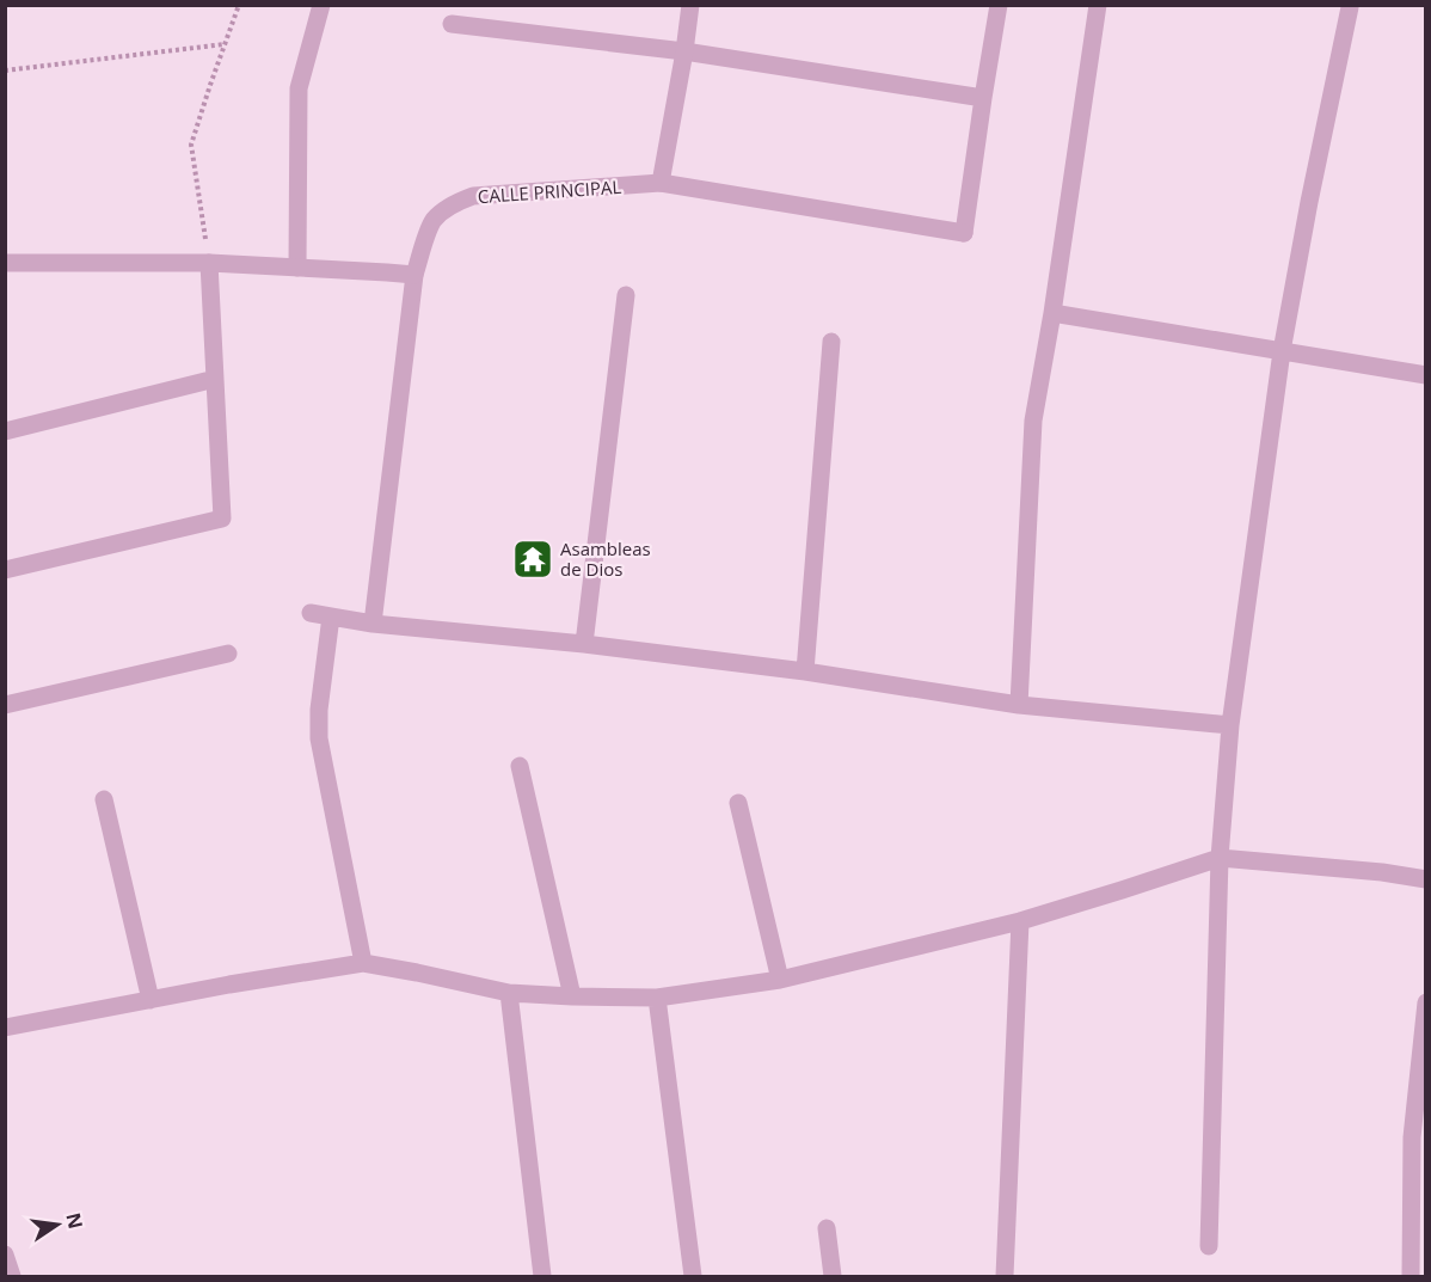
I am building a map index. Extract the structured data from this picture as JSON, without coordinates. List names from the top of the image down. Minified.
{"streets":{"street":["CALLE PRINCIPAL"]},"places":{"temple":["Asambleas de Dios"]},"north":"right"}
